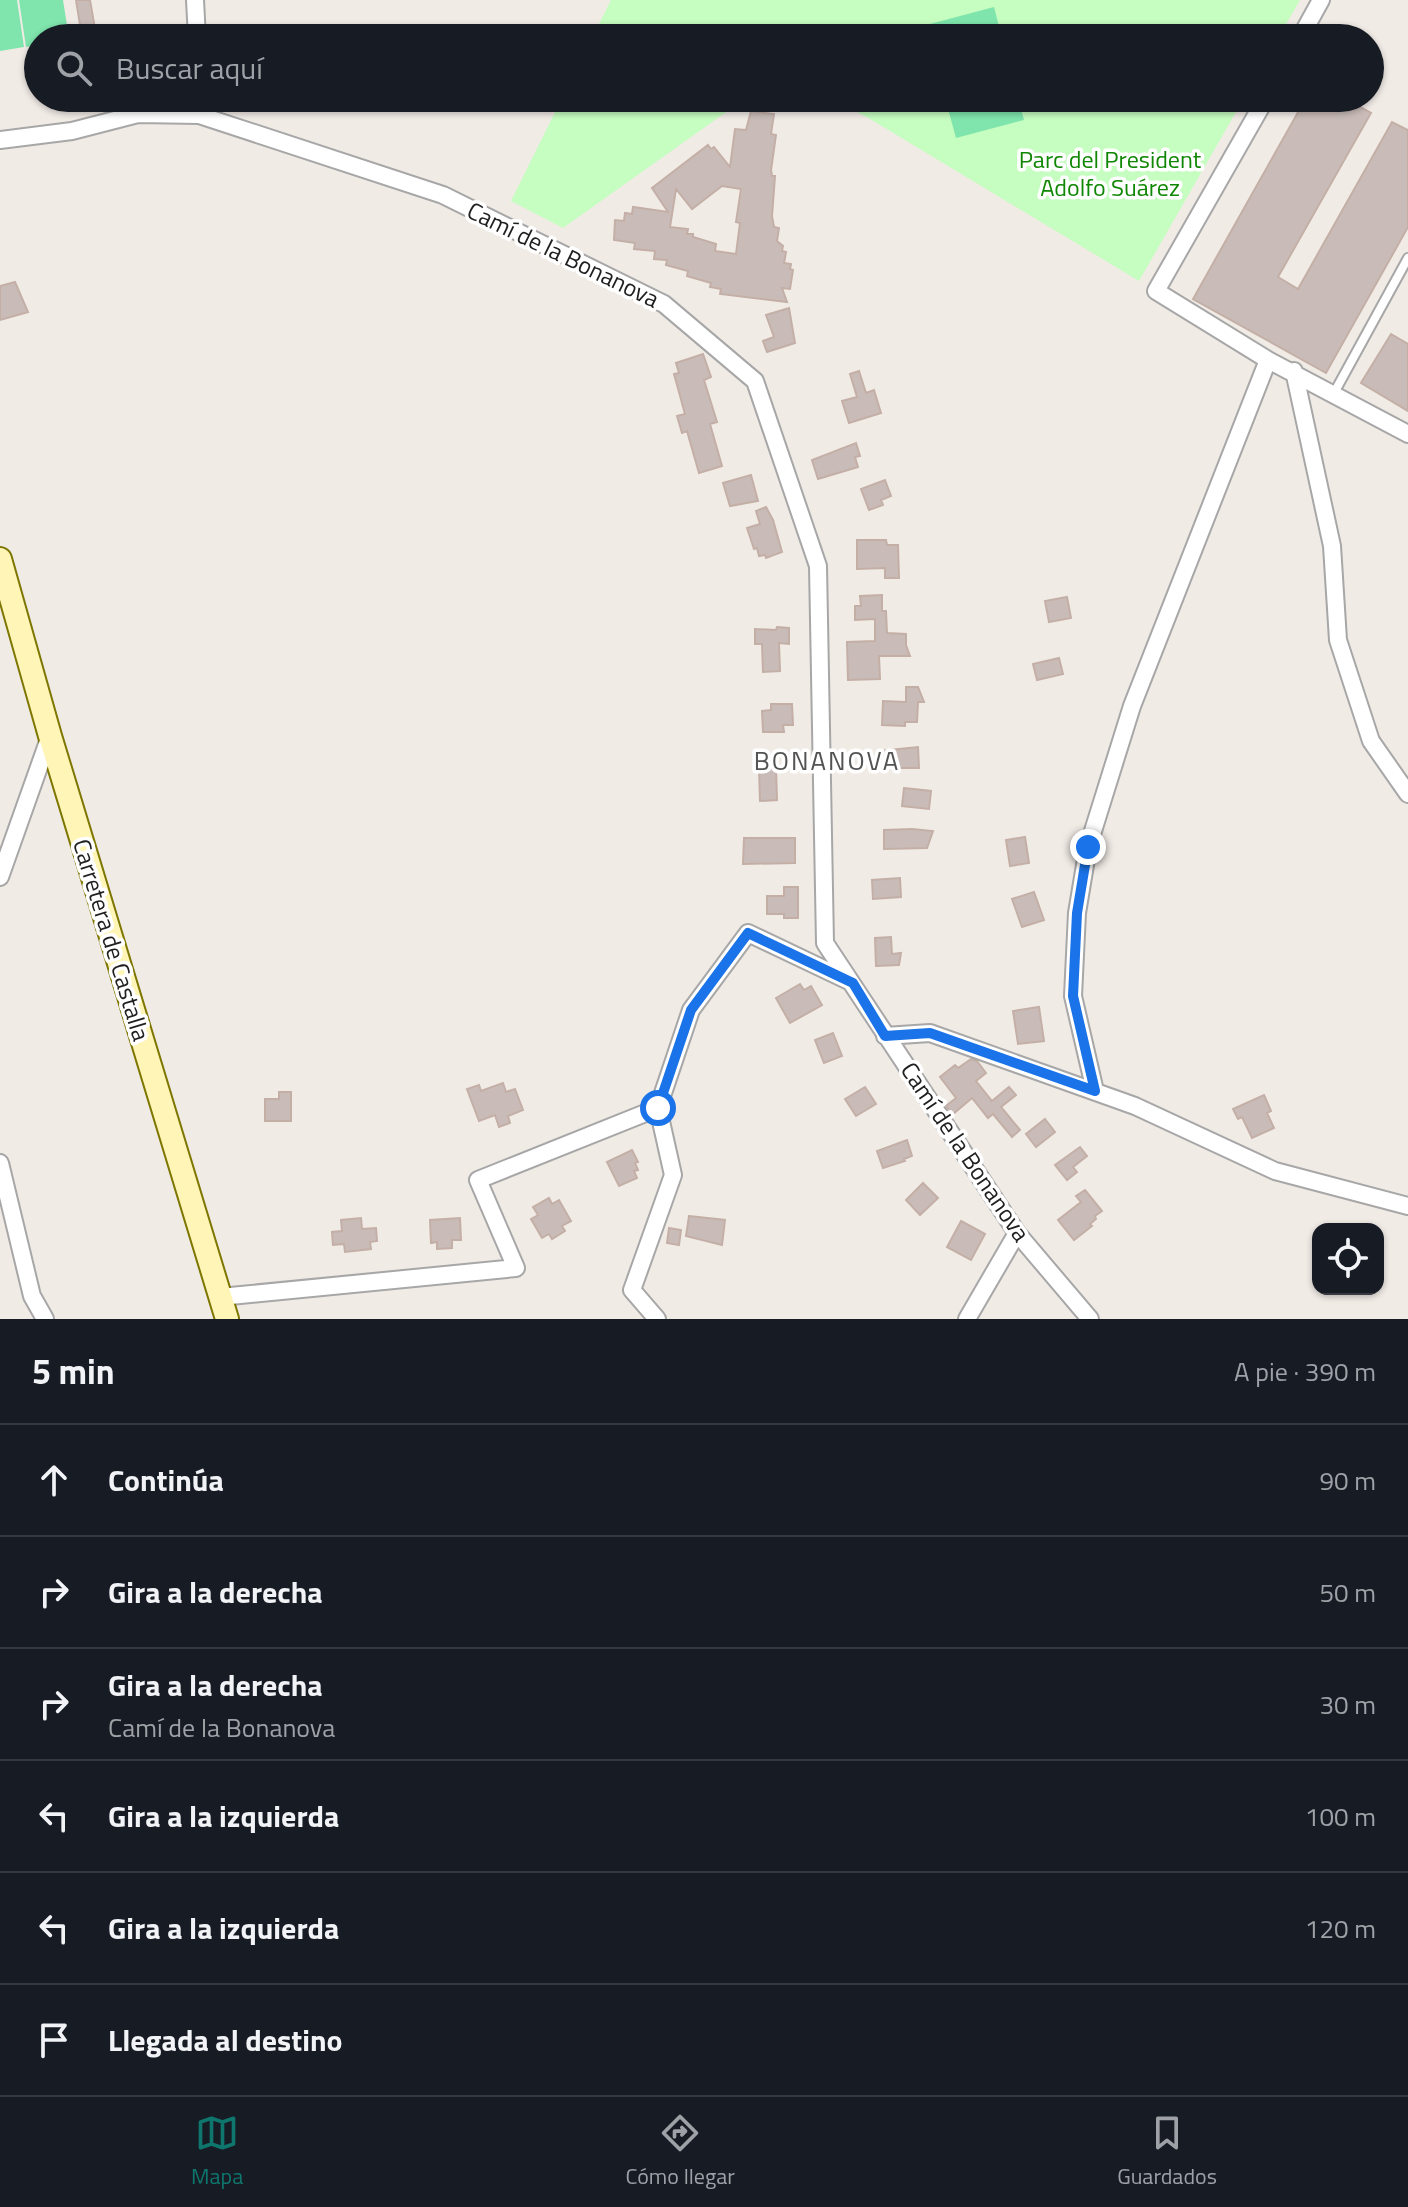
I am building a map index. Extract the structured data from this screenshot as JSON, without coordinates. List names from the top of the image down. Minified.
{"streets":{"main road":["Carretera de Castalla"],"street":["Camí de la Bonanova"]},"districts":["BONANOVA"],"parks":["Parc del President Adolfo Suárez"],"page":{"search":"Buscar aquí","heading":["5 min","A pie · 390 m"],"list":[["Continúa","90 m"],["Gira a la derecha","50 m"],["Gira a la derecha","Camí de la Bonanova","30 m"],["Gira a la izquierda","100 m"],["Gira a la izquierda","120 m"],"Llegada al destino"],"nav":["Mapa","Cómo llegar","Guardados"]}}
